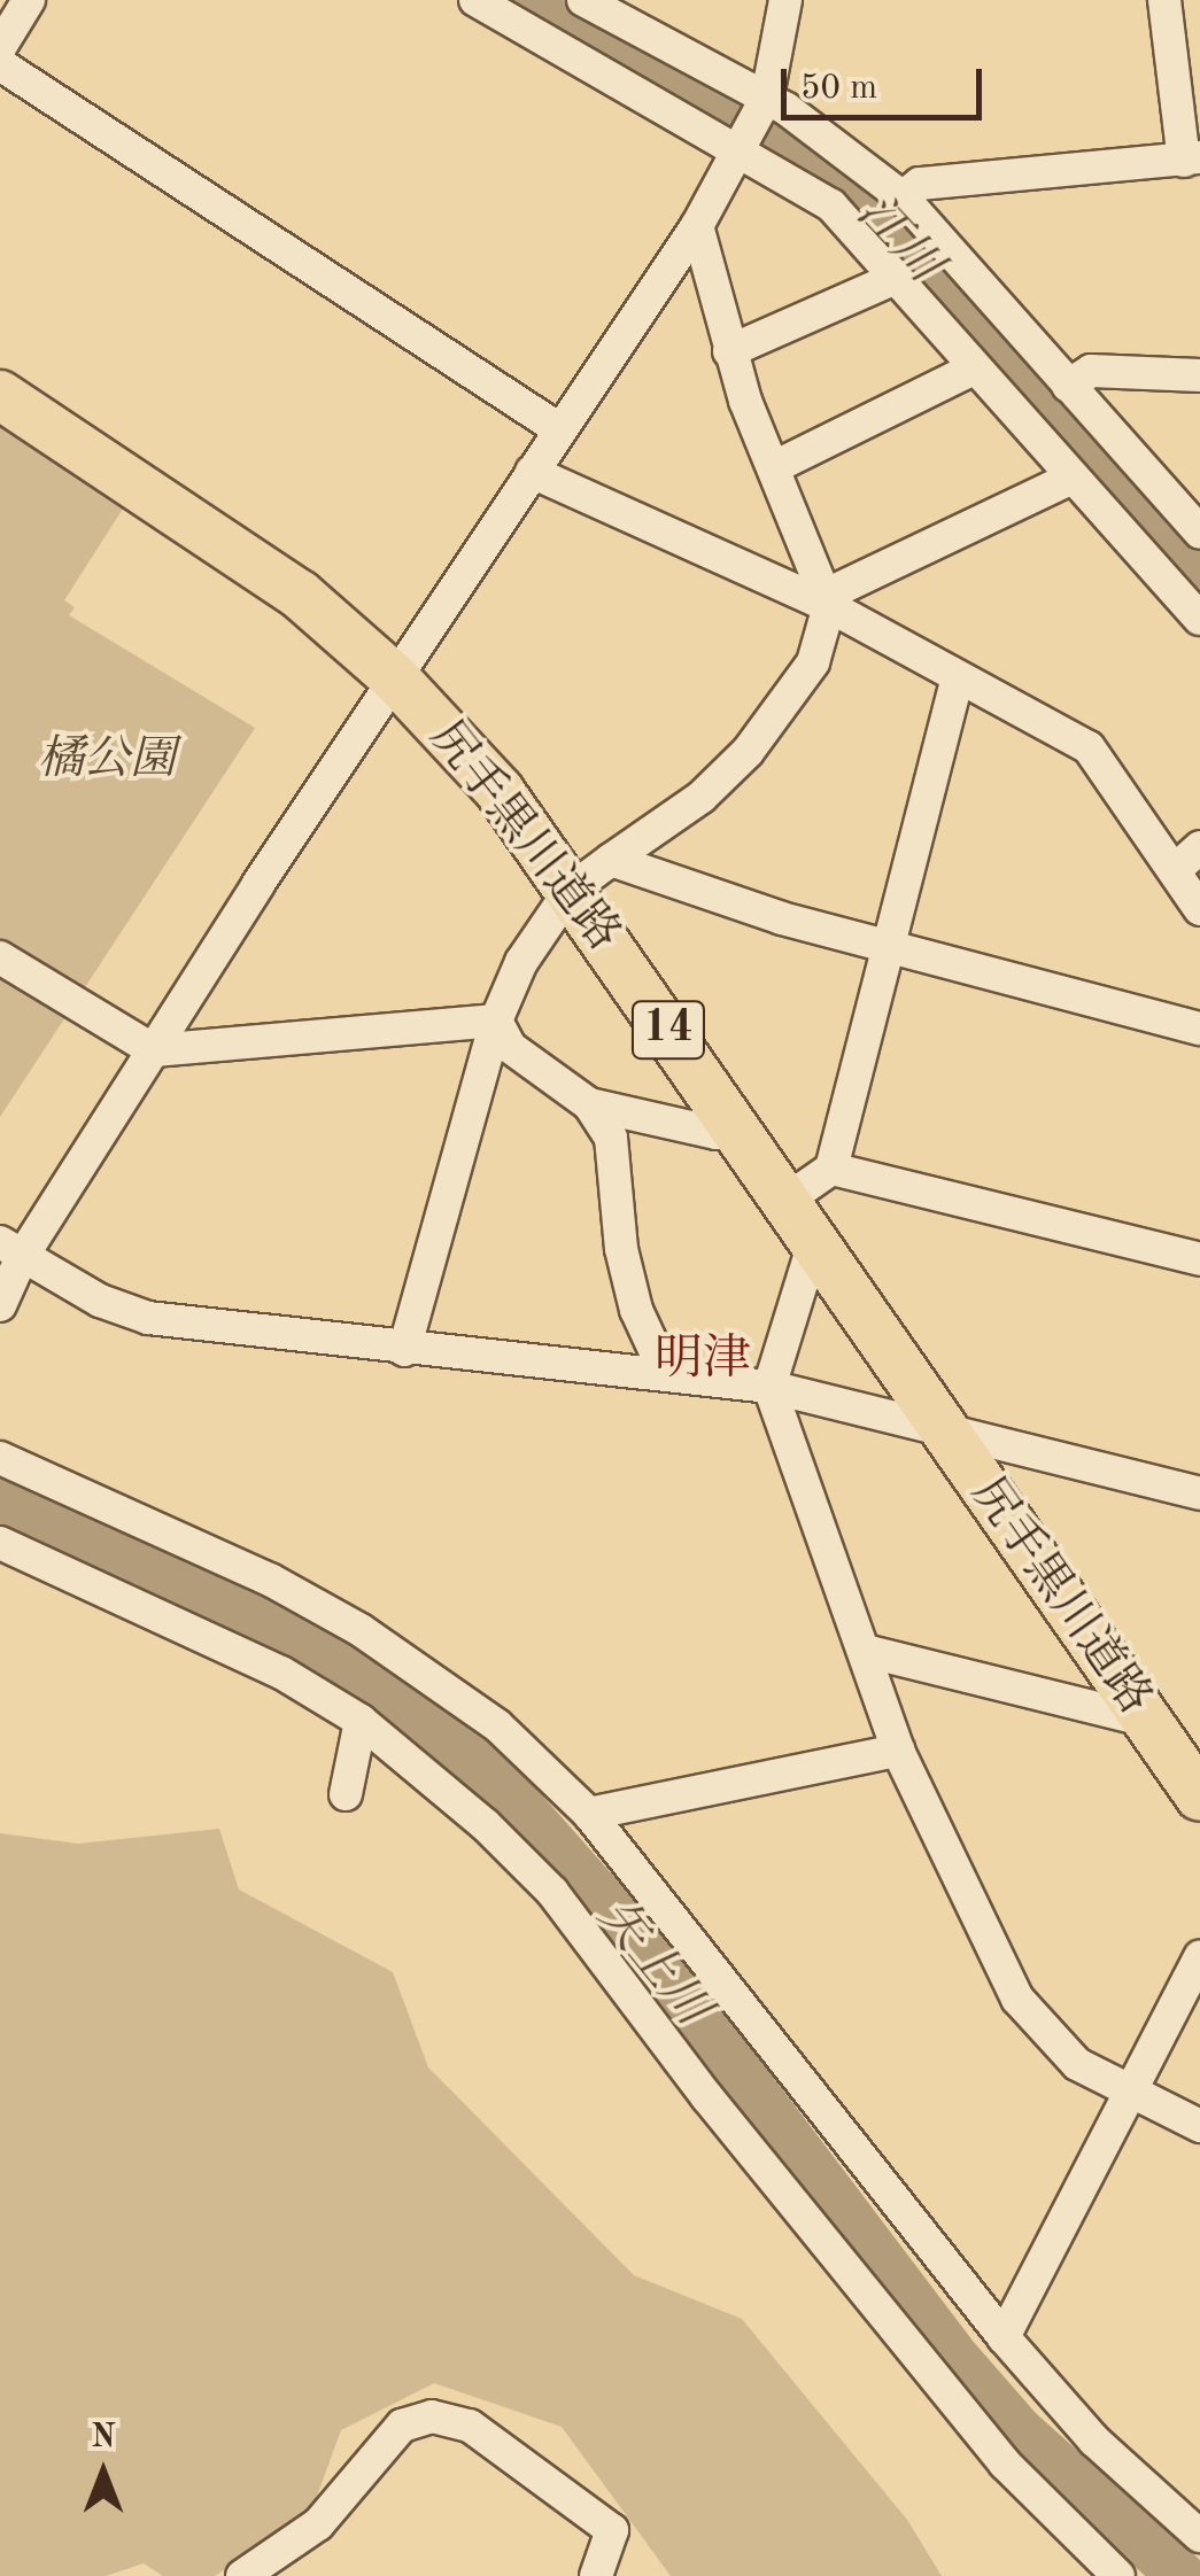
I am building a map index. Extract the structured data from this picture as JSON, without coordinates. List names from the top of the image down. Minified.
{"streets":{"main road":["尻手黒川道路","14"]},"districts":["明津"],"water":["江川","矢上川"],"parks":["橘公園"],"scale_bar":"50 m","north":"top"}
